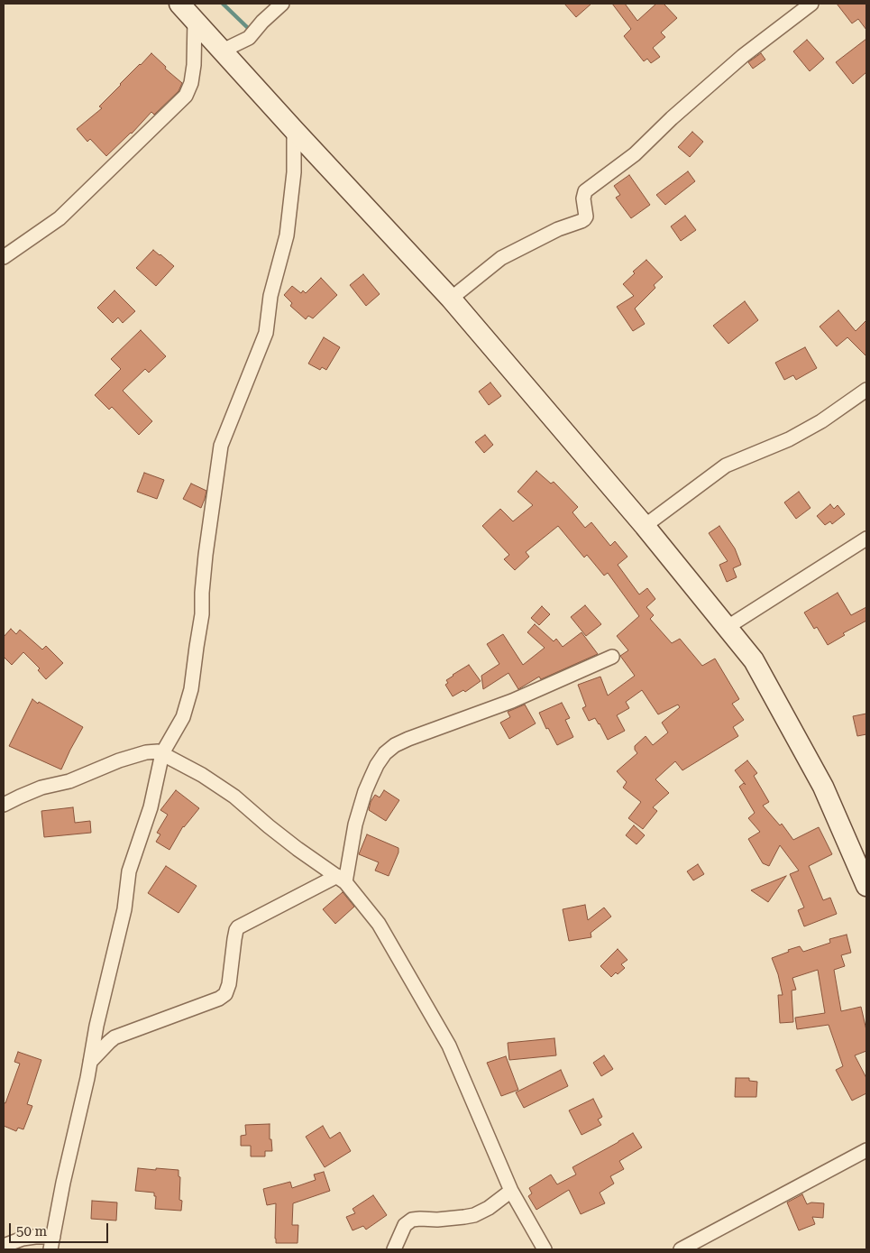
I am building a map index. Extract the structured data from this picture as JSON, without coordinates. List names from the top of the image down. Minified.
{"scale_bar":"50 m"}
